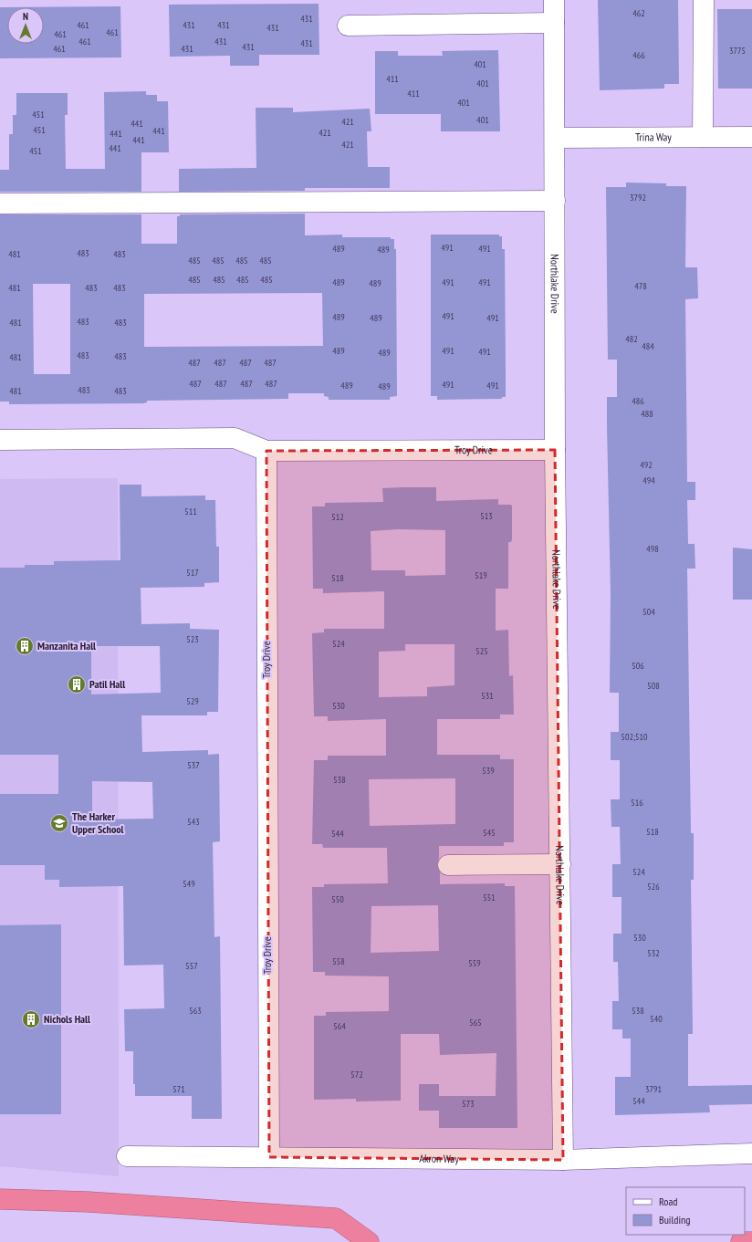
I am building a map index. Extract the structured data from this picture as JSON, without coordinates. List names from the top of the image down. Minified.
{"streets":{"street":["Trina Way","Northlake Drive","Troy Drive","Akron Way"]},"crossings":[["Trina Way","Northlake Drive"],["Northlake Drive","Troy Drive"],["Northlake Drive","Akron Way"],["Troy Drive","Akron Way"]],"places":{"building":["Manzanita Hall","Patil Hall","Nichols Hall"],"school or university":["The Harker Upper School"]},"house_numbers":["462","431","461","431","431","431","461","461","461","431","431","431","461","431","3775","466","401","411","401","411","401","451","401","421","441","451","441","421","441","441","421","441","451","3792","491","489","491","489","483","481","483","485","485","485","485","485","485","485","485","489","491","491","489","478","481","483","483","491","489","489","491","483","481","483","482","484","489","491","491","489","483","483","481","487","487","487","487","487","487","487","487","491","489","491","489","483","481","483","486","488","492","494","511","513","512","498","517","519","518","504","523","524","525","506","508","531","529","530","502;510","537","539","538","516","543","518","545","544","524","549","526","551","550","530","532","558","559","557","563","538","540","565","564","572","571","3791","544","573"],"legend":["Road","Building"],"north":"top"}
